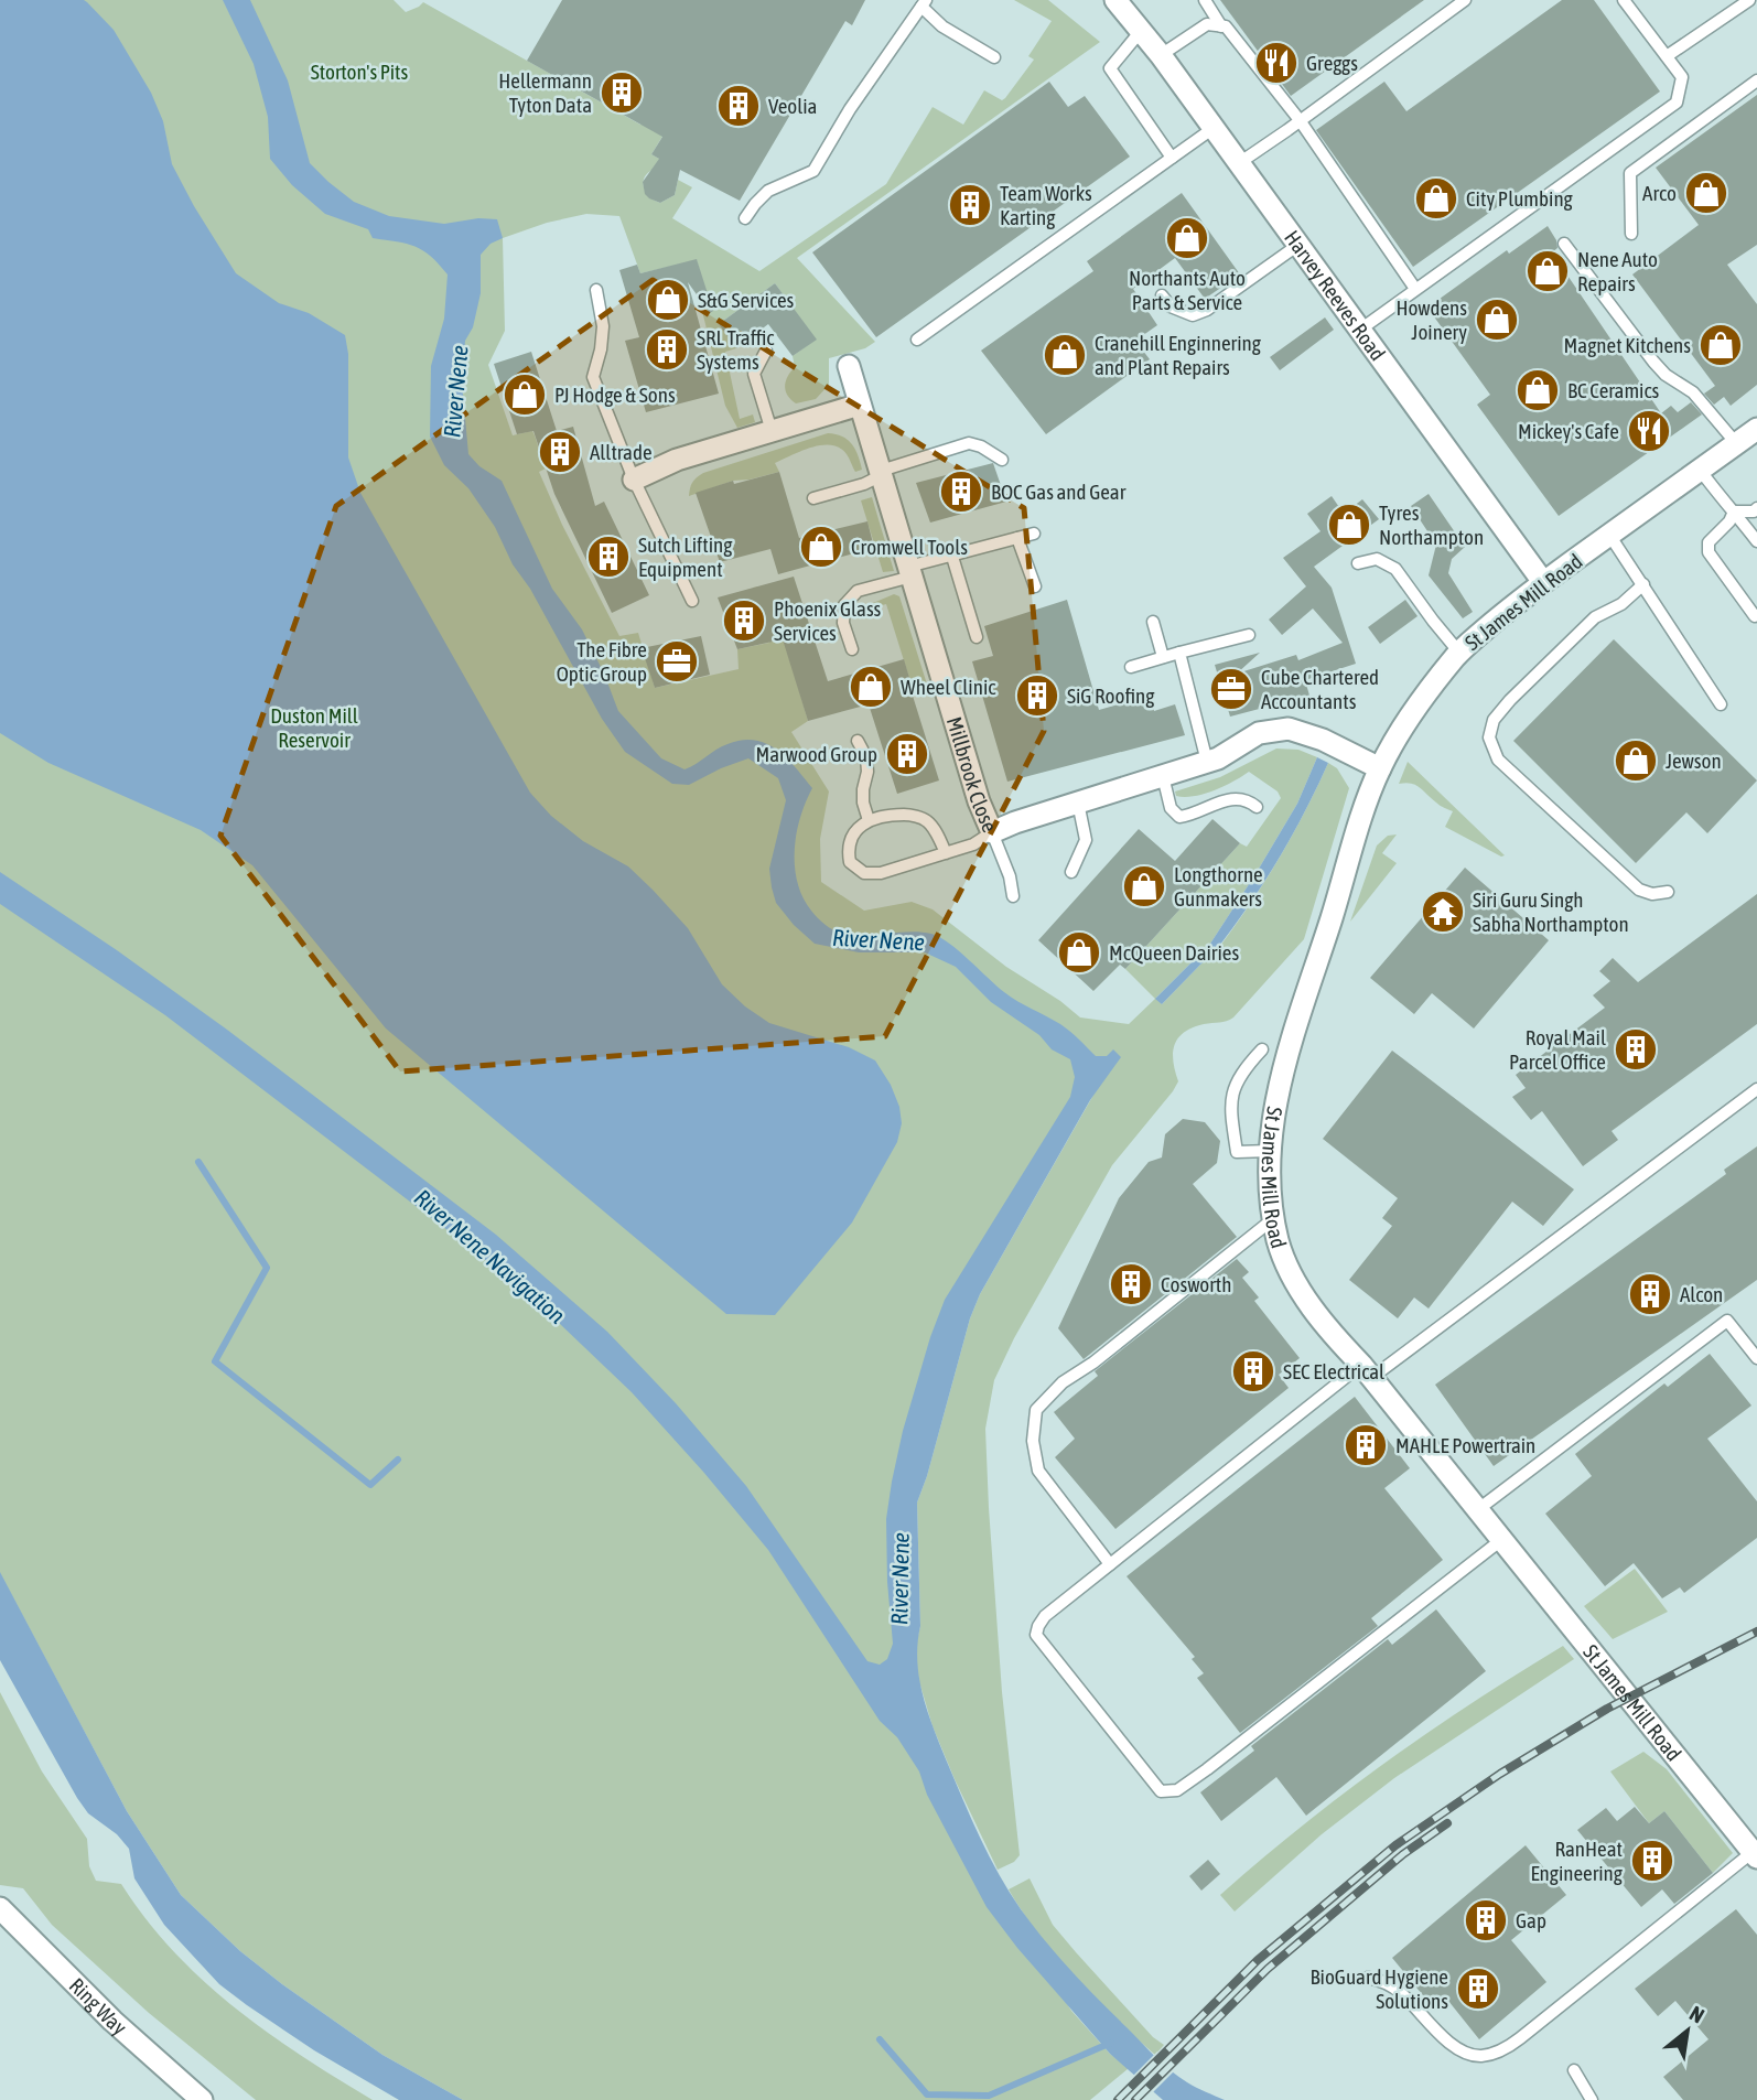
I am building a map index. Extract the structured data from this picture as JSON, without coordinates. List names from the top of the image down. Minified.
{"streets":{"street":["Harvey Reeves Road","St James Mill Road","Millbrook Close","Ring Way"]},"crossings":[["Harvey Reeves Road","St James Mill Road"],["St James Mill Road","Millbrook Close"]],"water":["River Nene","River Nene Navigation"],"parks":["Storton's Pits","Duston Mill Reservoir"],"places":{"restaurant":["Greggs","Mickey's Cafe"],"building":["Hellermann Tyton Data","Veolia","Team Works Karting","SRL Traffic Systems","Alltrade","BOC Gas and Gear","Sutch Lifting Equipment","Phoenix Glass Services","SiG Roofing","Marwood Group","Royal Mail Parcel Office","Cosworth","Alcon","SEC Electrical","MAHLE Powertrain","RanHeat Engineering","Gap","BioGuard Hygiene Solutions"],"shop":["Arco","City Plumbing","Northants Auto Parts & Service","Nene Auto Repairs","S&G Services","Howdens Joinery","Magnet Kitchens","Cranehill Enginnering and Plant Repairs","BC Ceramics","PJ Hodge & Sons","Tyres Northampton","Cromwell Tools","Wheel Clinic","Jewson","Longthorne Gunmakers","McQueen Dairies"],"office":["The Fibre Optic Group","Cube Chartered Accountants"],"temple":["Siri Guru Singh Sabha Northampton"]},"north":"top right"}
